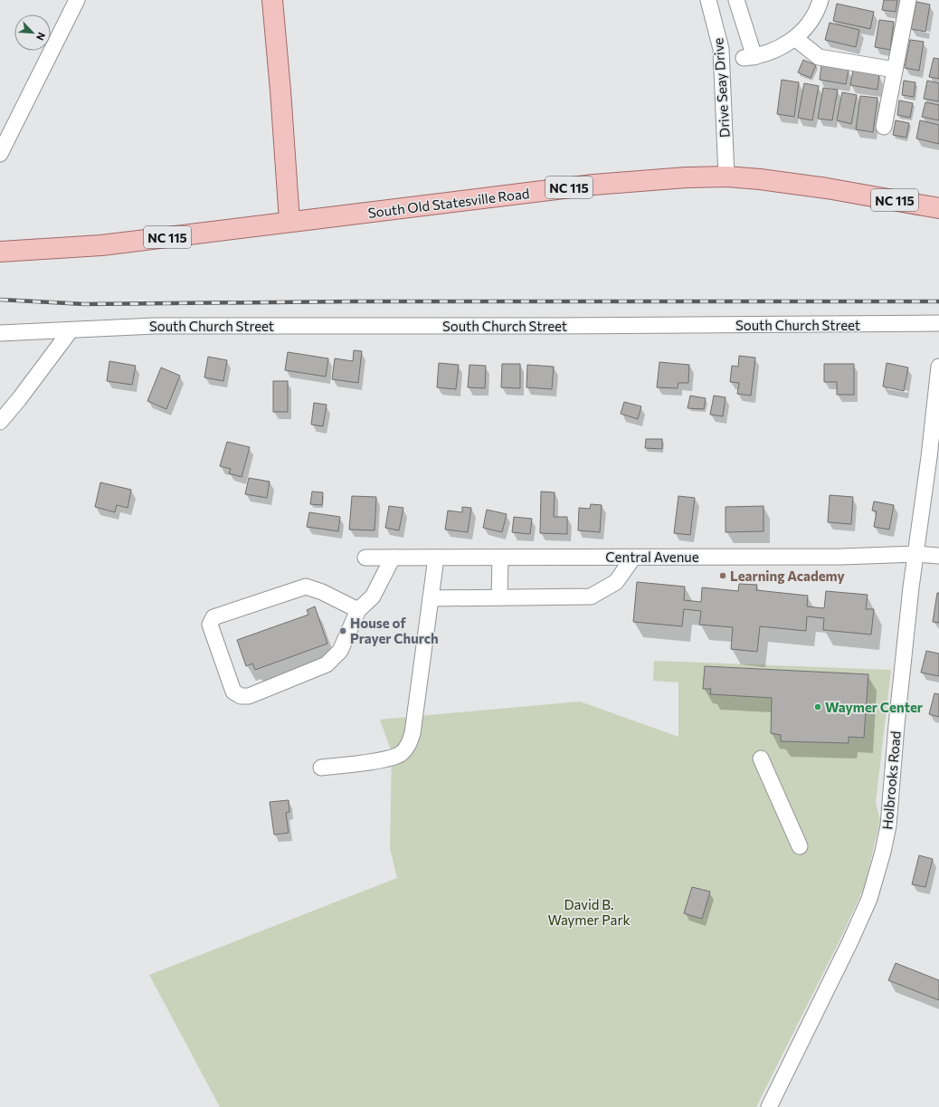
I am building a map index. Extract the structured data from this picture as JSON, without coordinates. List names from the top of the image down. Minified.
{"streets":{"main road":["NC 115","South Old Statesville Road"],"street":["Drive Seay Drive","South Church Street","Central Avenue","Holbrooks Road"]},"crossings":[["Drive Seay Drive","South Old Statesville Road"],["Central Avenue","Holbrooks Road"]],"parks":["David B. Waymer Park"],"places":["Learning Academy","House of Prayer Church","Waymer Center"],"north":"bottom right"}
